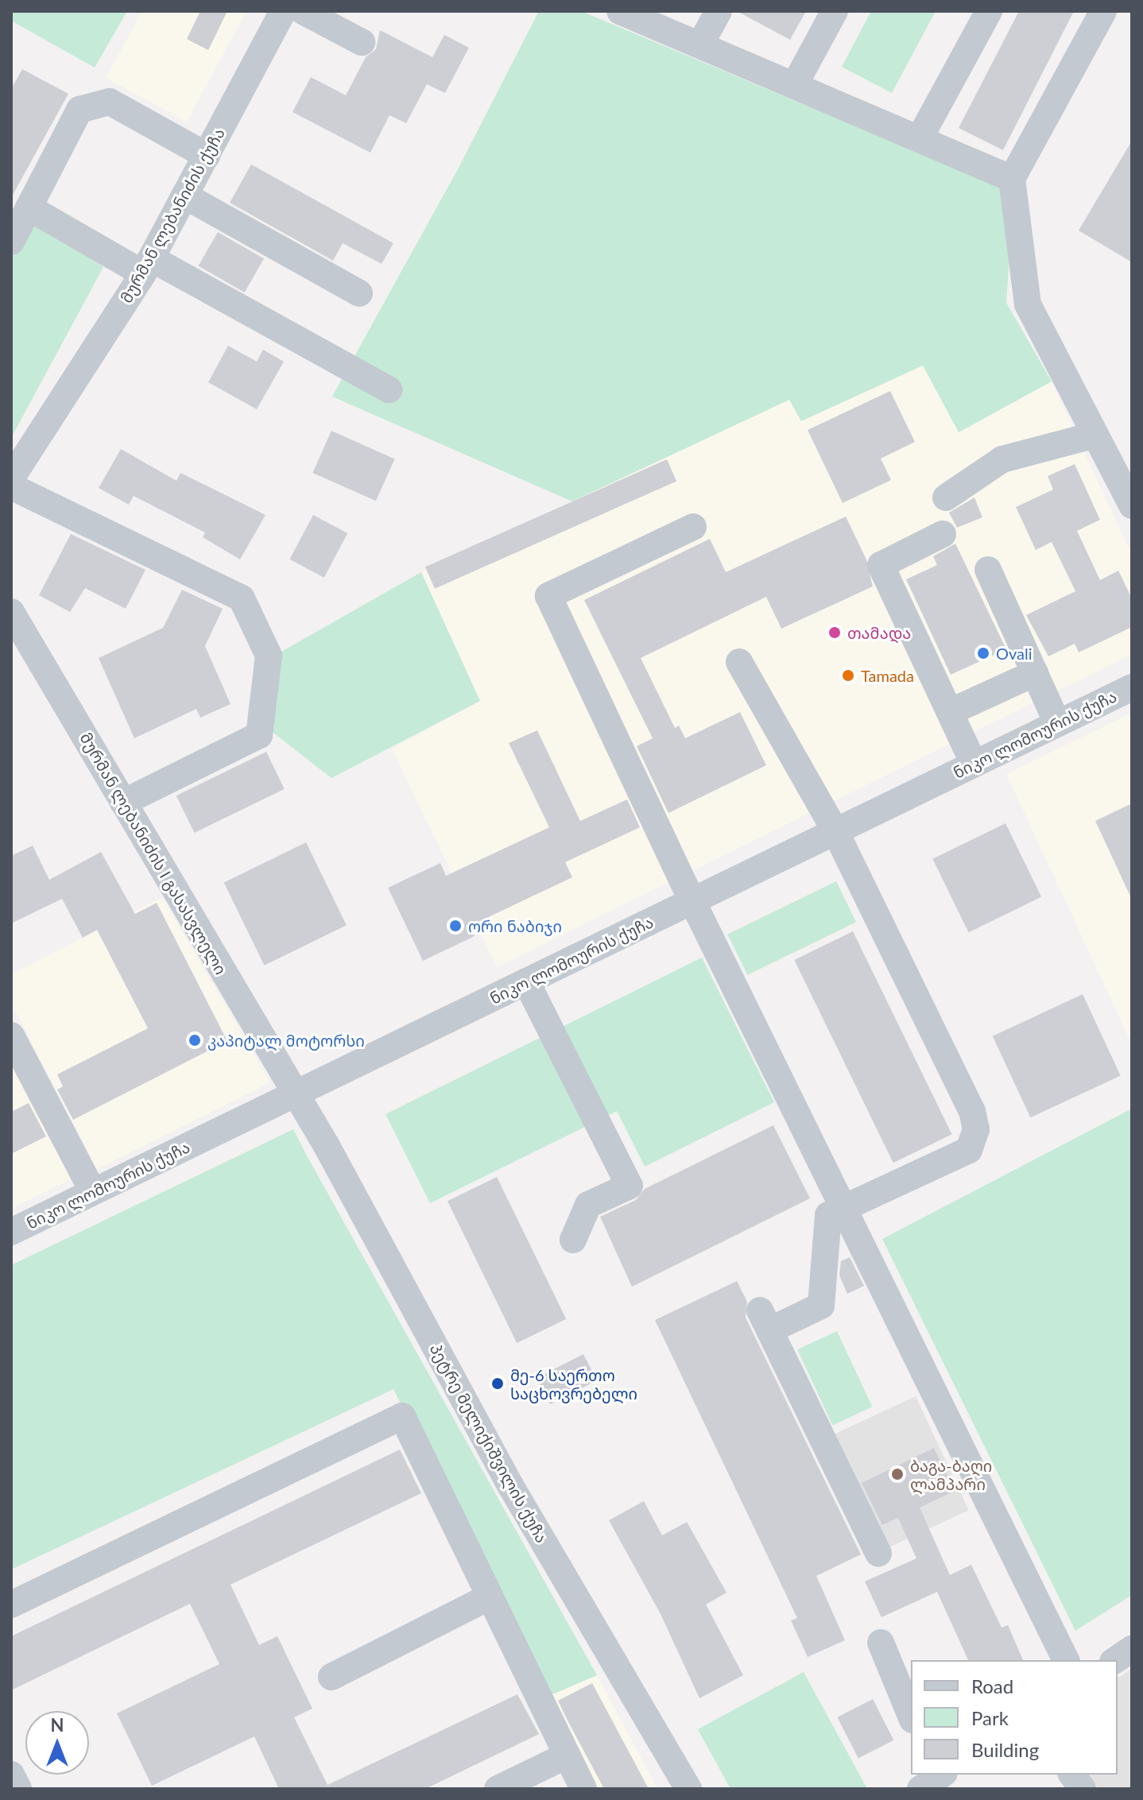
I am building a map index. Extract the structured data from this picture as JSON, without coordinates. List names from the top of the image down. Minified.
{"streets":{"street":["მურმან ლებანიძის ქუჩა","ნიკო ლომოურის ქუჩა","მურმან ლებანიძის I გასასვლელი","პეტრე მელიქიშვილის ქუჩა"]},"crossings":[["ნიკო ლომოურის ქუჩა","მურმან ლებანიძის I გასასვლელი"],["ნიკო ლომოურის ქუჩა","პეტრე მელიქიშვილის ქუჩა"],["მურმან ლებანიძის I გასასვლელი","პეტრე მელიქიშვილის ქუჩა"]],"places":["თამადა","Ovali","Tamada","ორი ნაბიჯი","კაპიტალ მოტორსი","მე-6 საერთო საცხოვრებელი","ბაგა-ბაღი ლამპარი"],"legend":["Road","Park","Building"],"north":"top"}
